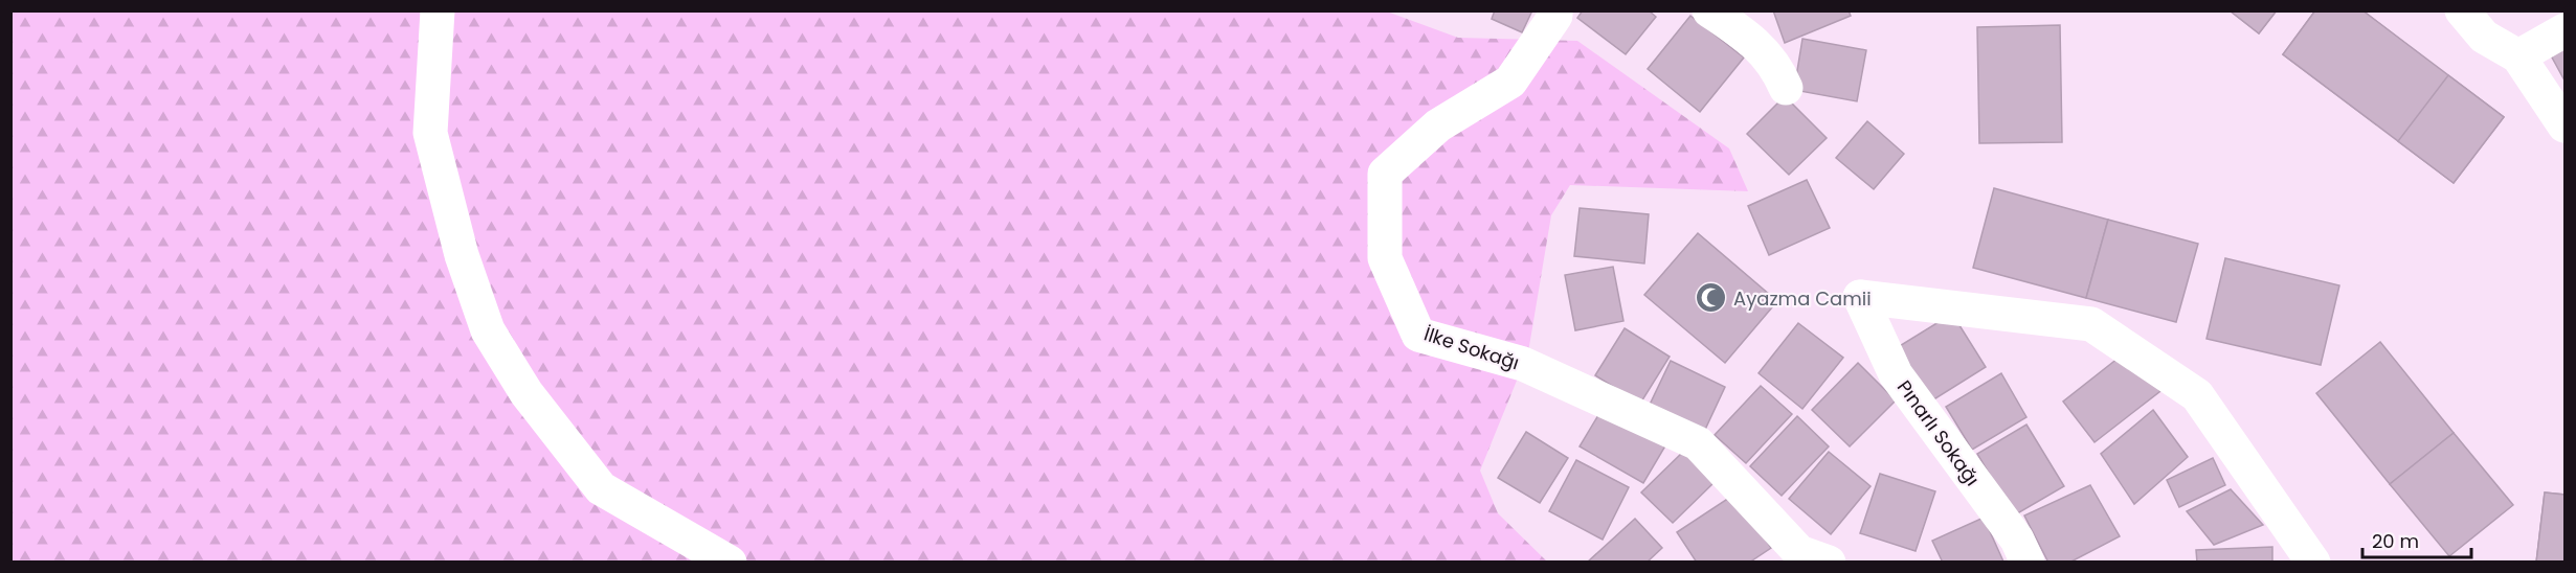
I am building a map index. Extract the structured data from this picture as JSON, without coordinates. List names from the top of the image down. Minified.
{"streets":{"street":["İlke Sokağı","Pınarlı Sokağı"]},"places":{"mosque":["Ayazma Camii"]},"scale_bar":"20 m"}
